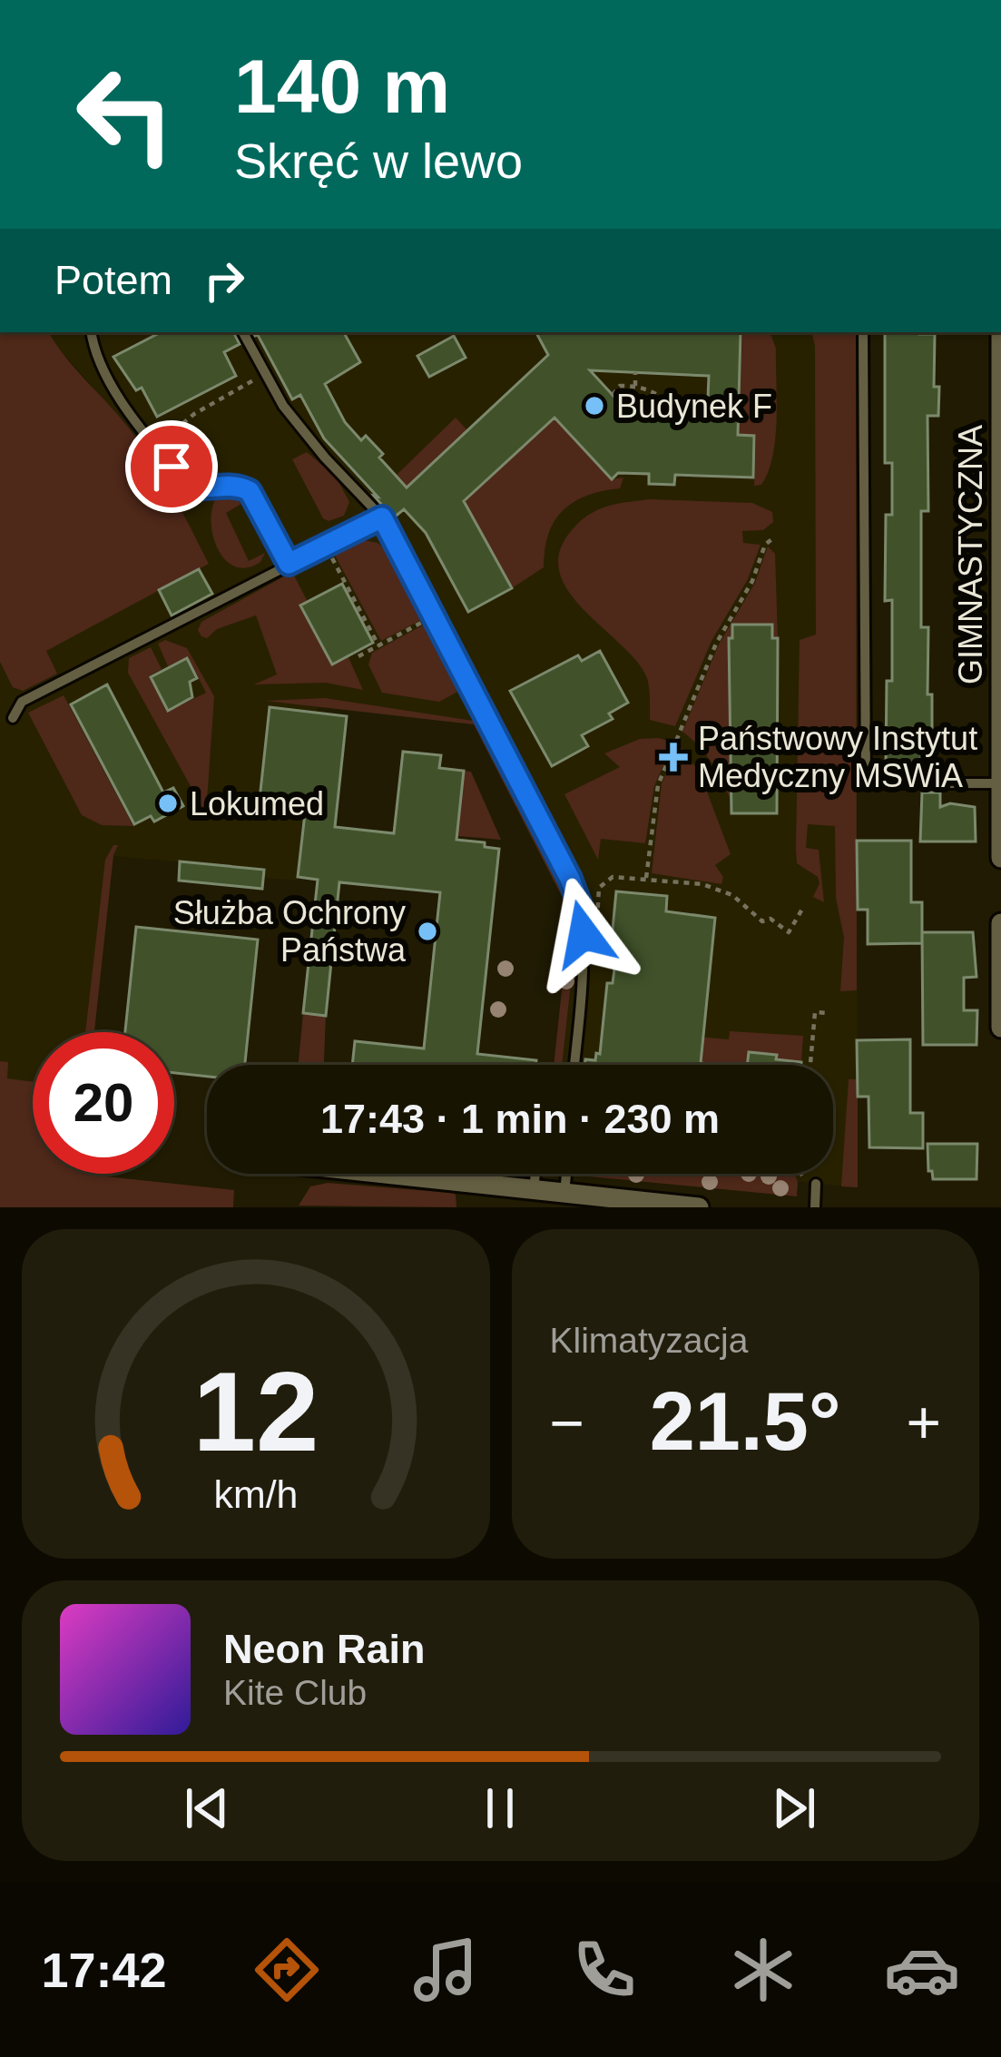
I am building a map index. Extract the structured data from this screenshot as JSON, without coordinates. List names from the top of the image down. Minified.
{"streets":{"street":["GIMNASTYCZNA"]},"places":{"other":["Budynek F","Lokumed","Służba Ochrony Państwa"],"health":["Państwowy Instytut Medyczny MSWiA"]},"page":{"turn":["140 m","Skręć w lewo"],"then":"Potem","limit":"20","trip":"17:43 · 1 min · 230 m","tile":"Klimatyzacja","heat":["−","21.5°","+"],"song":["Neon Rain","Kite Club"],"tabs":"17:42","gauge":["12","km/h"]}}
